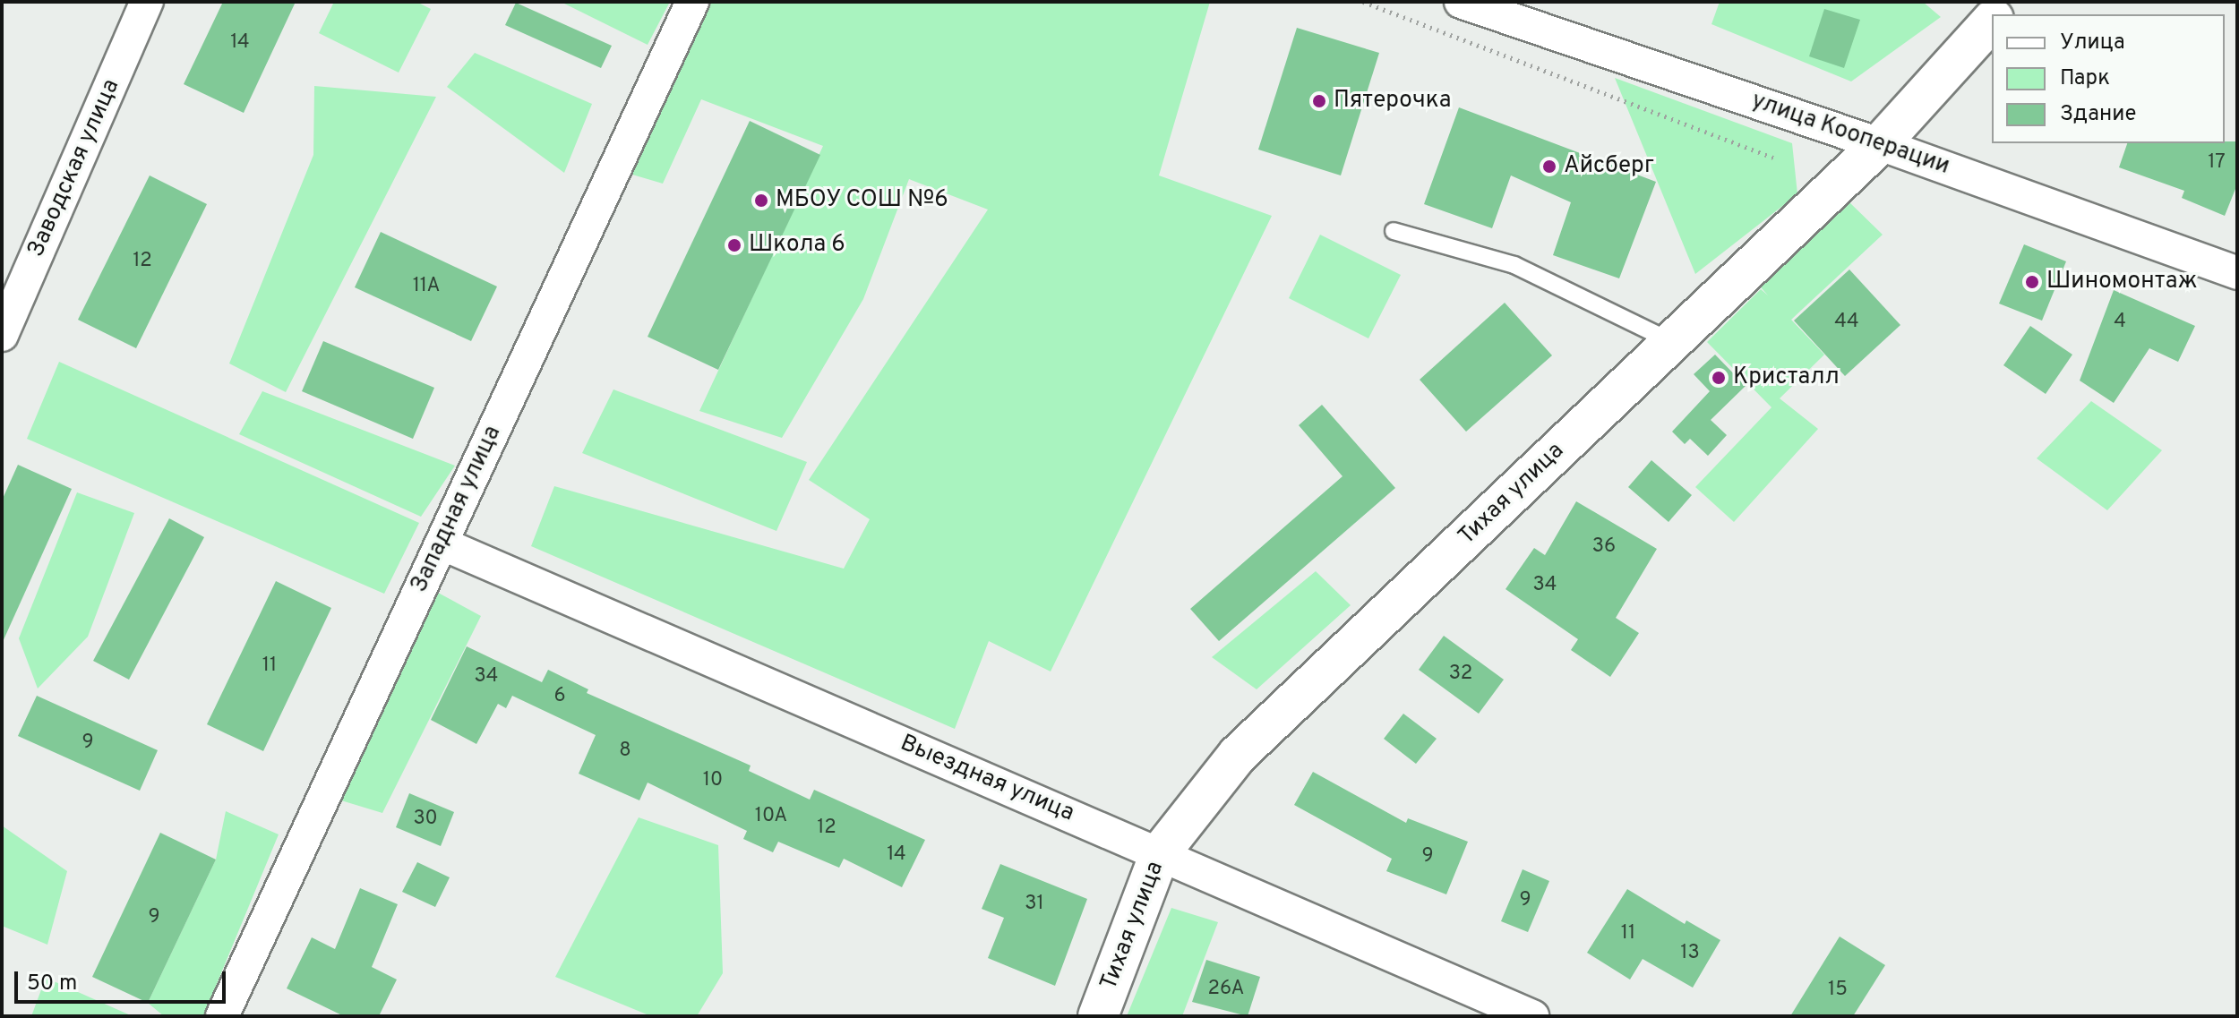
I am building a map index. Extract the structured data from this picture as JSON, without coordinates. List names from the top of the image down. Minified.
{"streets":{"main road":["Тихая улица"],"street":["улица Кооперации","Заводская улица","Западная улица","Выездная улица"]},"crossings":[["улица Кооперации","Тихая улица"],["Тихая улица","Выездная улица"],["Западная улица","Выездная улица"]],"places":["Пятерочка","Айсберг","МБОУ СОШ №6","Школа 6","Шиномонтаж","Кристалл"],"house_numbers":["14","17","12","11А","44","4","36","34","11","32","34","6","9","8","10","10А","30","12","14","9","9","31","9","11","13","26А","15"],"legend":["Улица","Парк","Здание"],"scale_bar":"50 m"}
